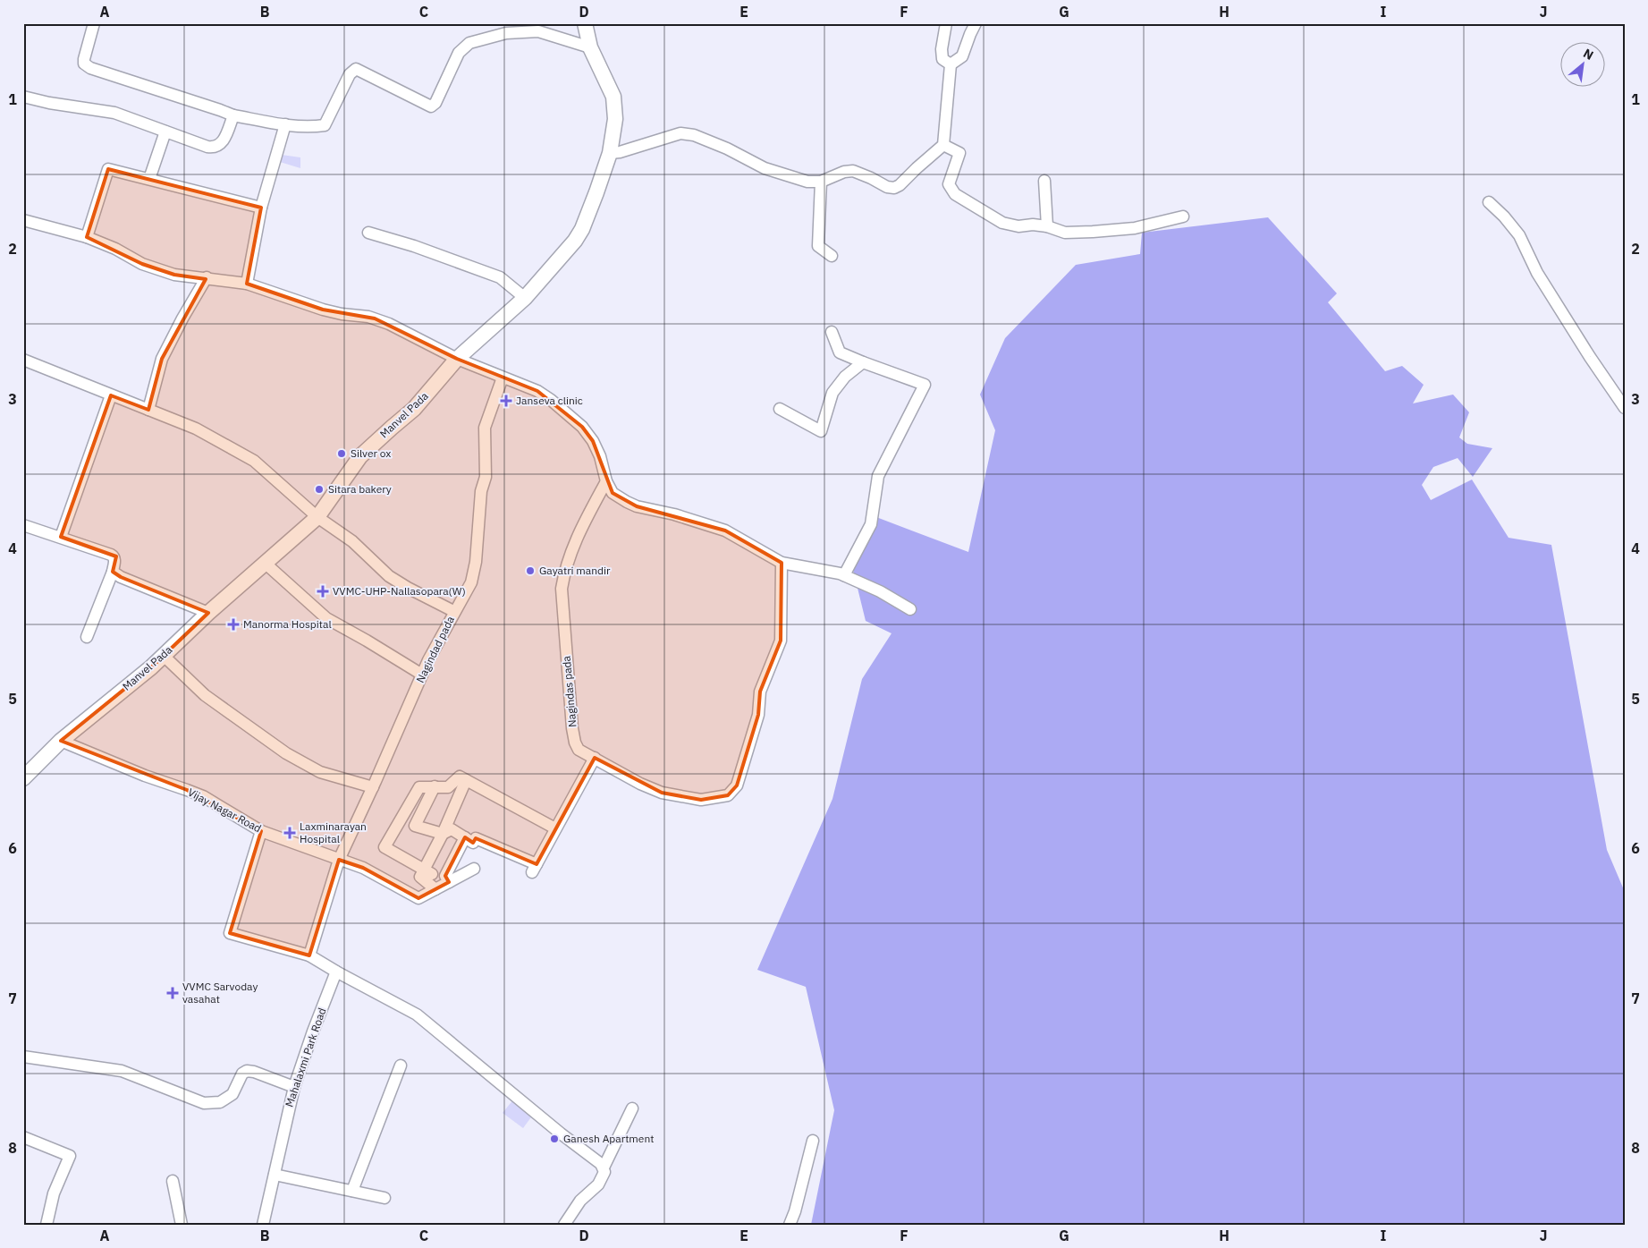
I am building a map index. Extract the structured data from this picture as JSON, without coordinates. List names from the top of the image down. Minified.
{"streets":{"main road":["Manvel Pada"],"street":["Nagindad pada","Nagindas pada","Vijay Nagar Road","Mahalaxmi Park Road"]},"crossings":[["Manvel Pada","Vijay Nagar Road"],["Nagindad pada","Vijay Nagar Road"]],"places":{"health":["Janseva clinic","VVMC-UHP-Nallasopara(W)","Manorma Hospital","Laxminarayan Hospital","VVMC Sarvoday vasahat"],"other":["Silver ox","Sitara bakery","Gayatri mandir","Ganesh Apartment"]},"north":"top right","grid":{"columns":["A","B","C","D","E","F","G","H","I","J"],"rows":["1","2","3","4","5","6","7","8"]}}
